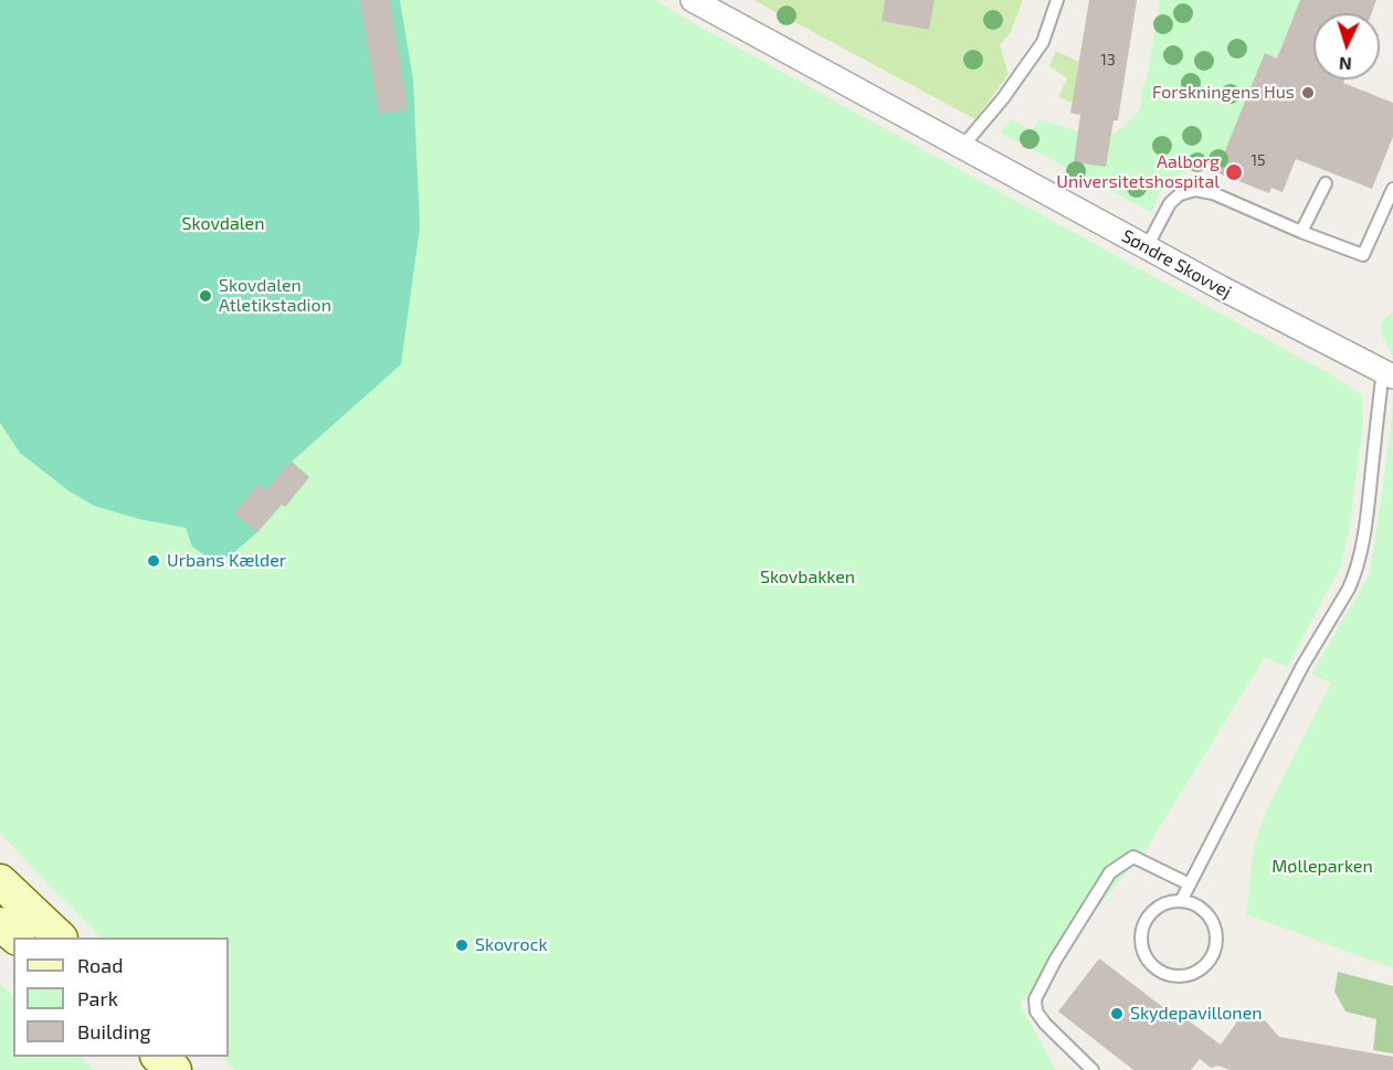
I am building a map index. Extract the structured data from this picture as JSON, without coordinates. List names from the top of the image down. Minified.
{"streets":{"street":["Søndre Skovvej"]},"parks":["Skovdalen","Skovbakken","Mølleparken"],"places":["Forskningens Hus","Aalborg Universitetshospital","Skovdalen Atletikstadion","Urbans Kælder","Skovrock","Skydepavillonen"],"house_numbers":["13","15"],"legend":["Road","Park","Building"],"north":"bottom"}
